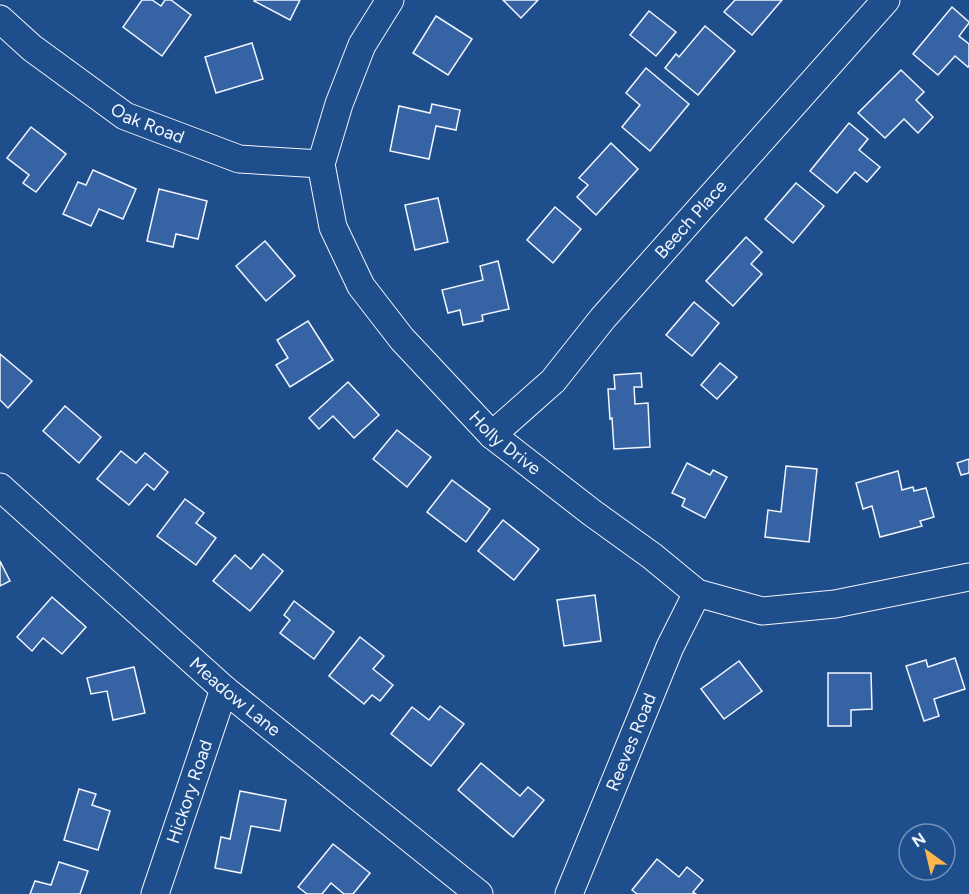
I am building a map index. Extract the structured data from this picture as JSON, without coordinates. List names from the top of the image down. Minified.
{"streets":{"street":["Oak Road","Beech Place","Holly Drive","Meadow Lane","Reeves Road","Hickory Road"]},"crossings":[["Oak Road","Holly Drive"],["Beech Place","Holly Drive"],["Holly Drive","Reeves Road"],["Meadow Lane","Hickory Road"]],"north":"top left"}
